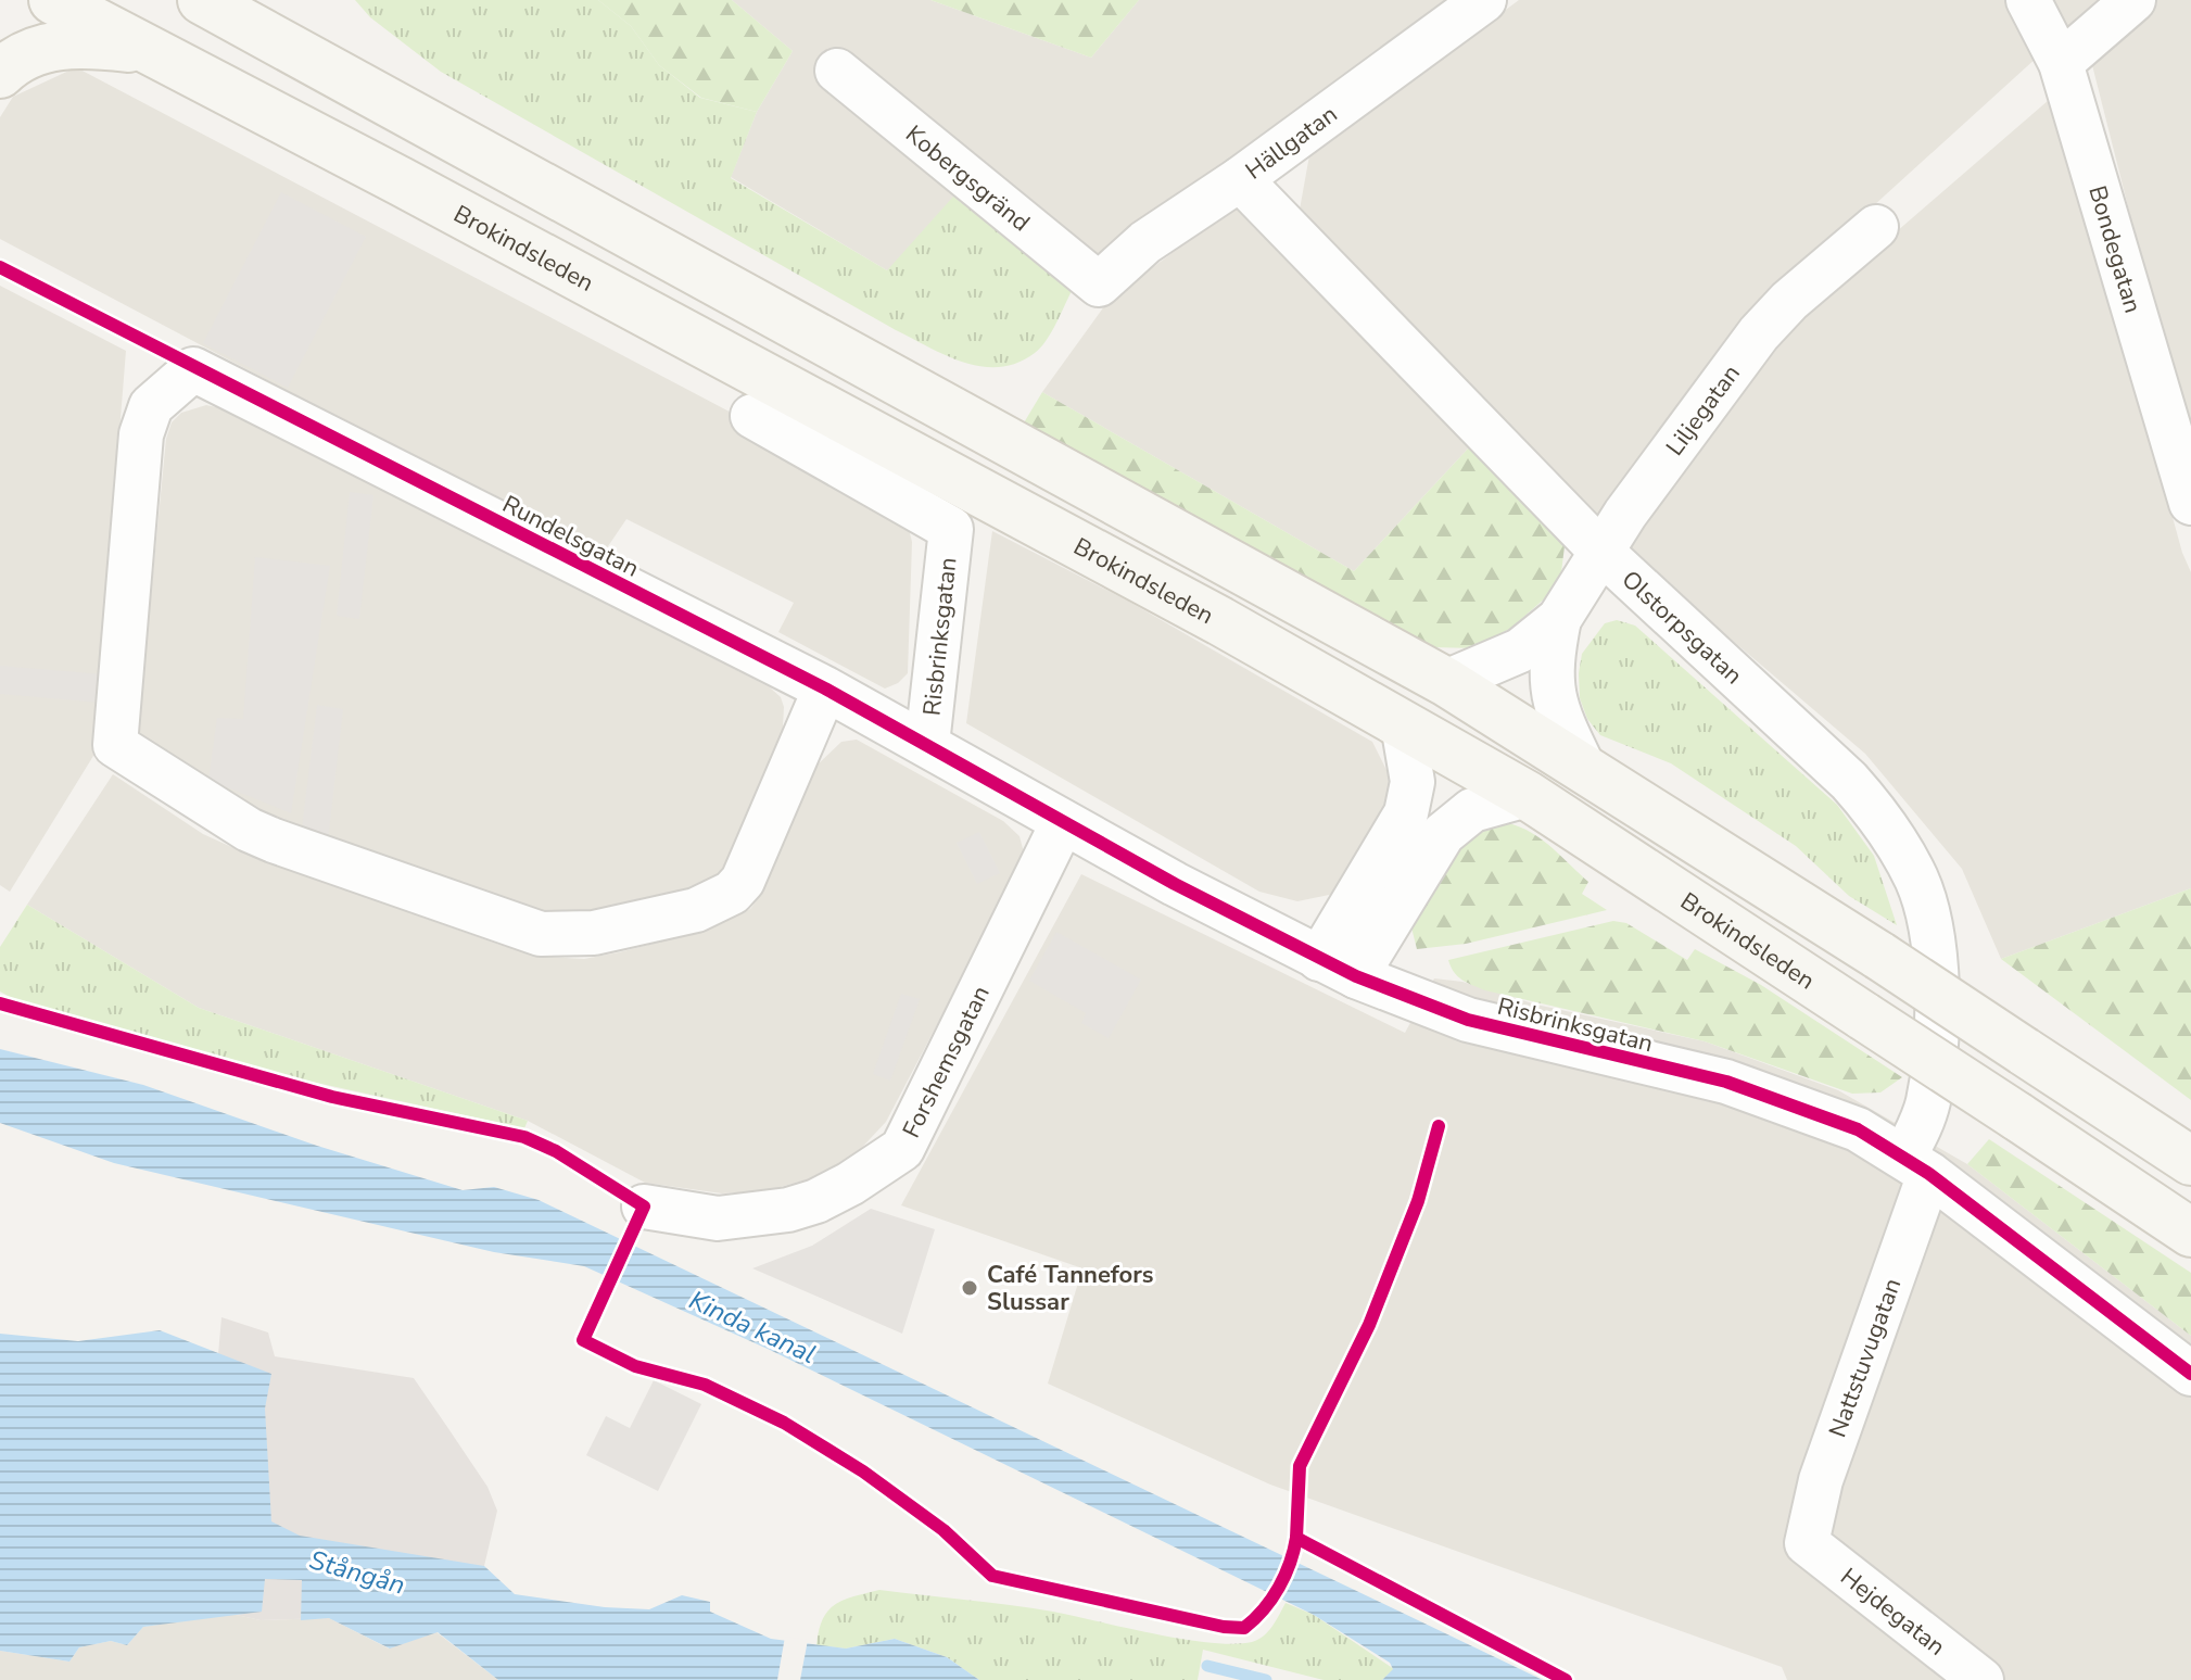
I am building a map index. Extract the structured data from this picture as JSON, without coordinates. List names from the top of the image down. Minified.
{"streets":{"main road":["Brokindsleden"],"street":["Hällgatan","Kobergsgränd","Bondegatan","Liljegatan","Rundelsgatan","Olstorpsgatan","Risbrinksgatan","Forshemsgatan","Nattstuvugatan","Hejdegatan"]},"crossings":[["Hällgatan","Kobergsgränd"],["Hällgatan","Olstorpsgatan"],["Liljegatan","Olstorpsgatan"],["Rundelsgatan","Risbrinksgatan"],["Olstorpsgatan","Risbrinksgatan"],["Olstorpsgatan","Nattstuvugatan"],["Risbrinksgatan","Forshemsgatan"],["Risbrinksgatan","Nattstuvugatan"],["Nattstuvugatan","Hejdegatan"]],"water":["Kinda kanal","Stångån"],"places":["Café Tannefors Slussar"]}
